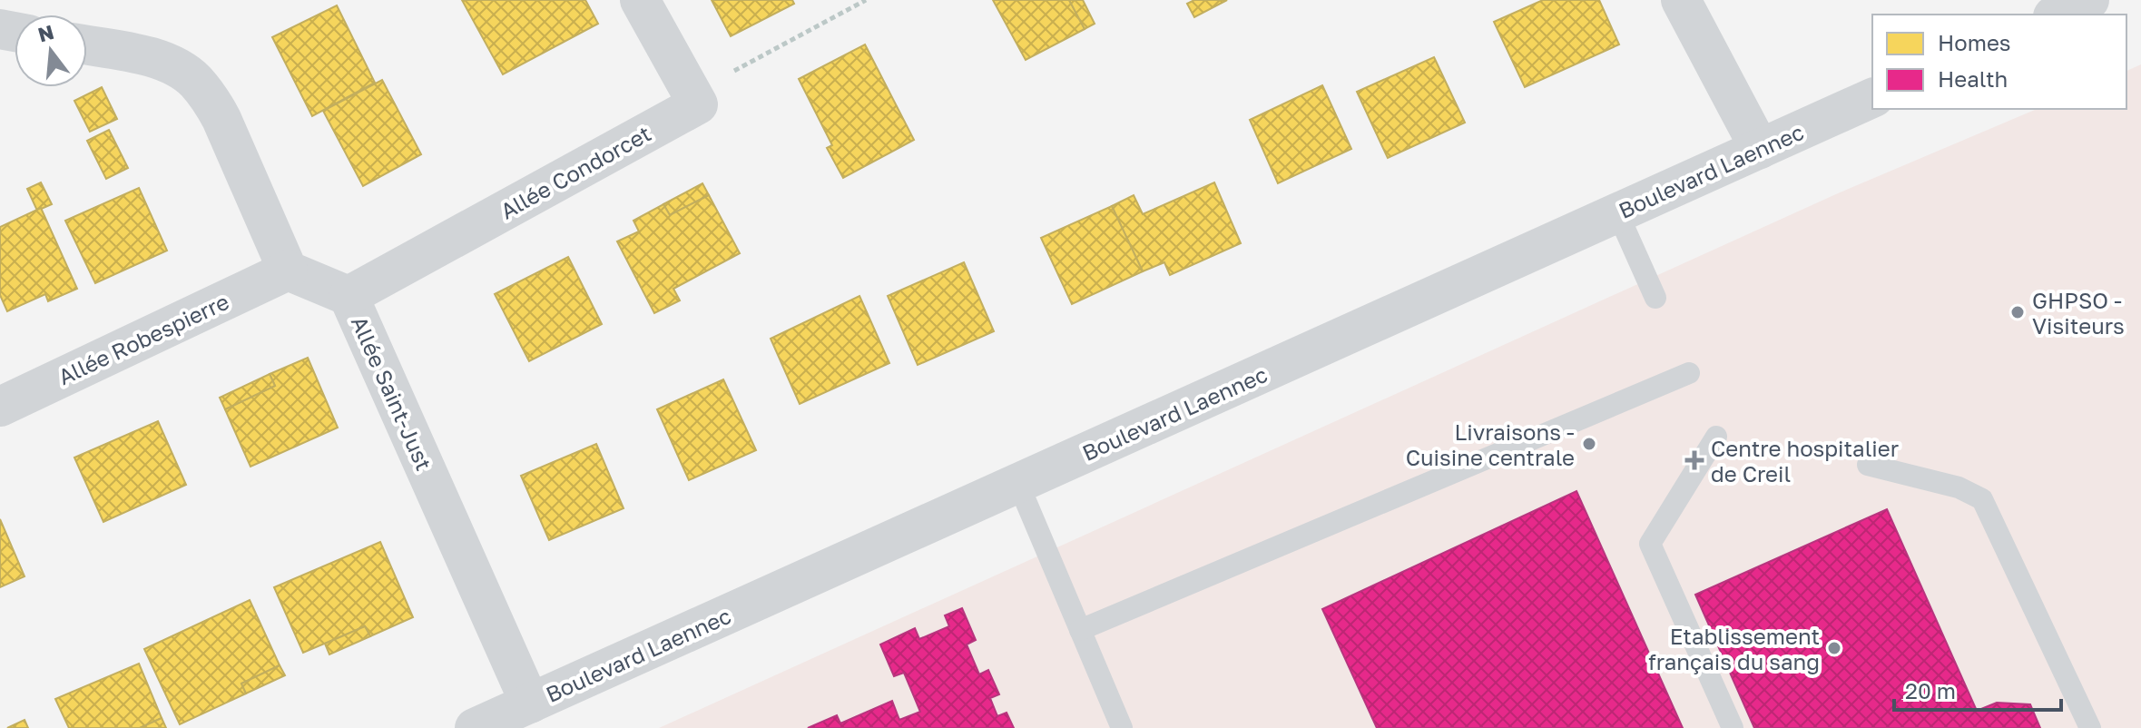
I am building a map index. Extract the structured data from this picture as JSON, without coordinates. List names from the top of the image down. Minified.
{"streets":{"street":["Boulevard Laennec","Allée Condorcet","Allée Robespierre","Allée Saint-Just"]},"crossings":[["Boulevard Laennec","Allée Saint-Just"],["Allée Condorcet","Allée Saint-Just"],["Allée Robespierre","Allée Saint-Just"]],"places":{"other":["GHPSO - Visiteurs","Livraisons - Cuisine centrale","Etablissement français du sang"],"health":["Centre hospitalier de Creil"]},"legend":["Homes","Health"],"scale_bar":"20 m","north":"top"}
